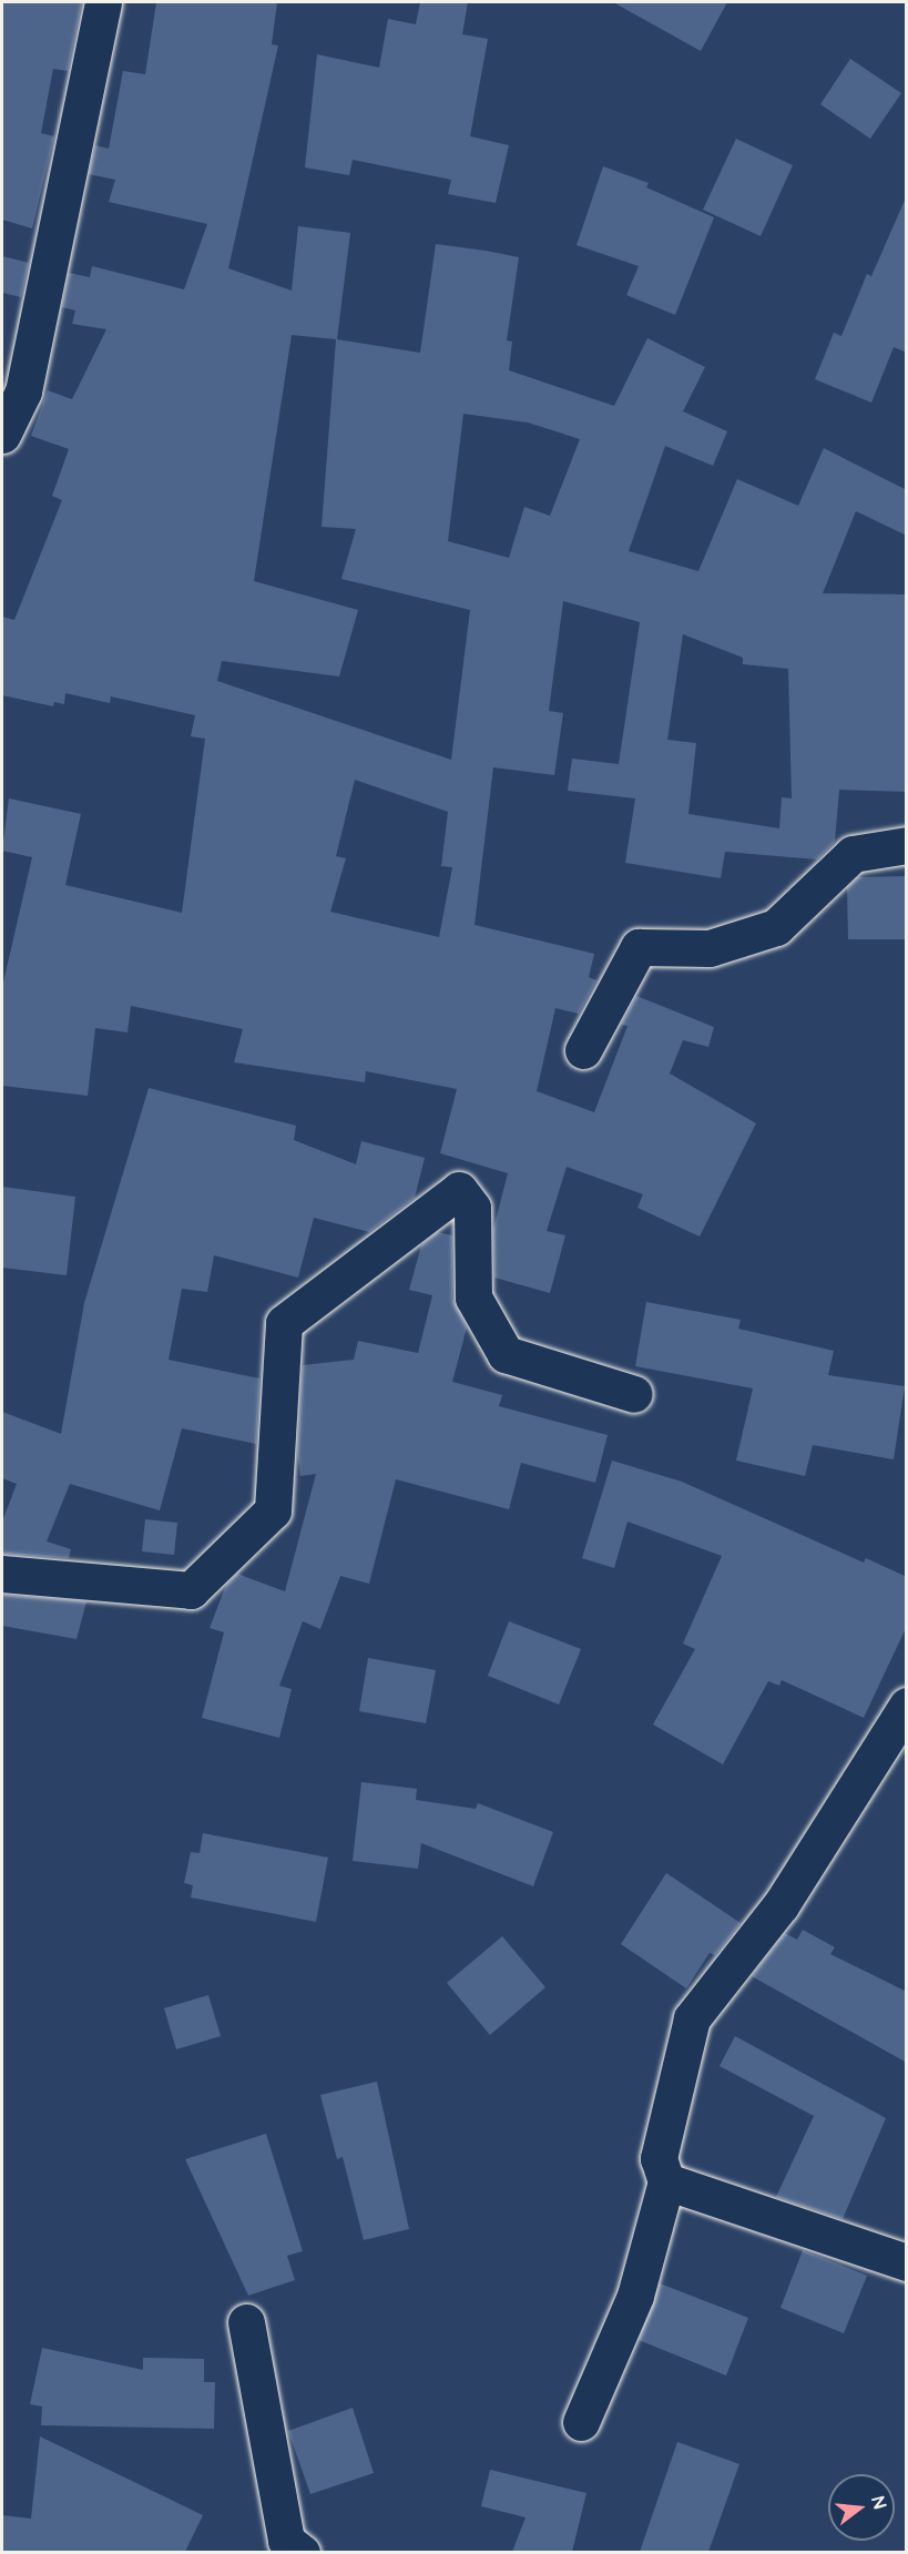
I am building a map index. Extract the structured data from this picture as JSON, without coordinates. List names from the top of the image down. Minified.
{"north":"right"}
